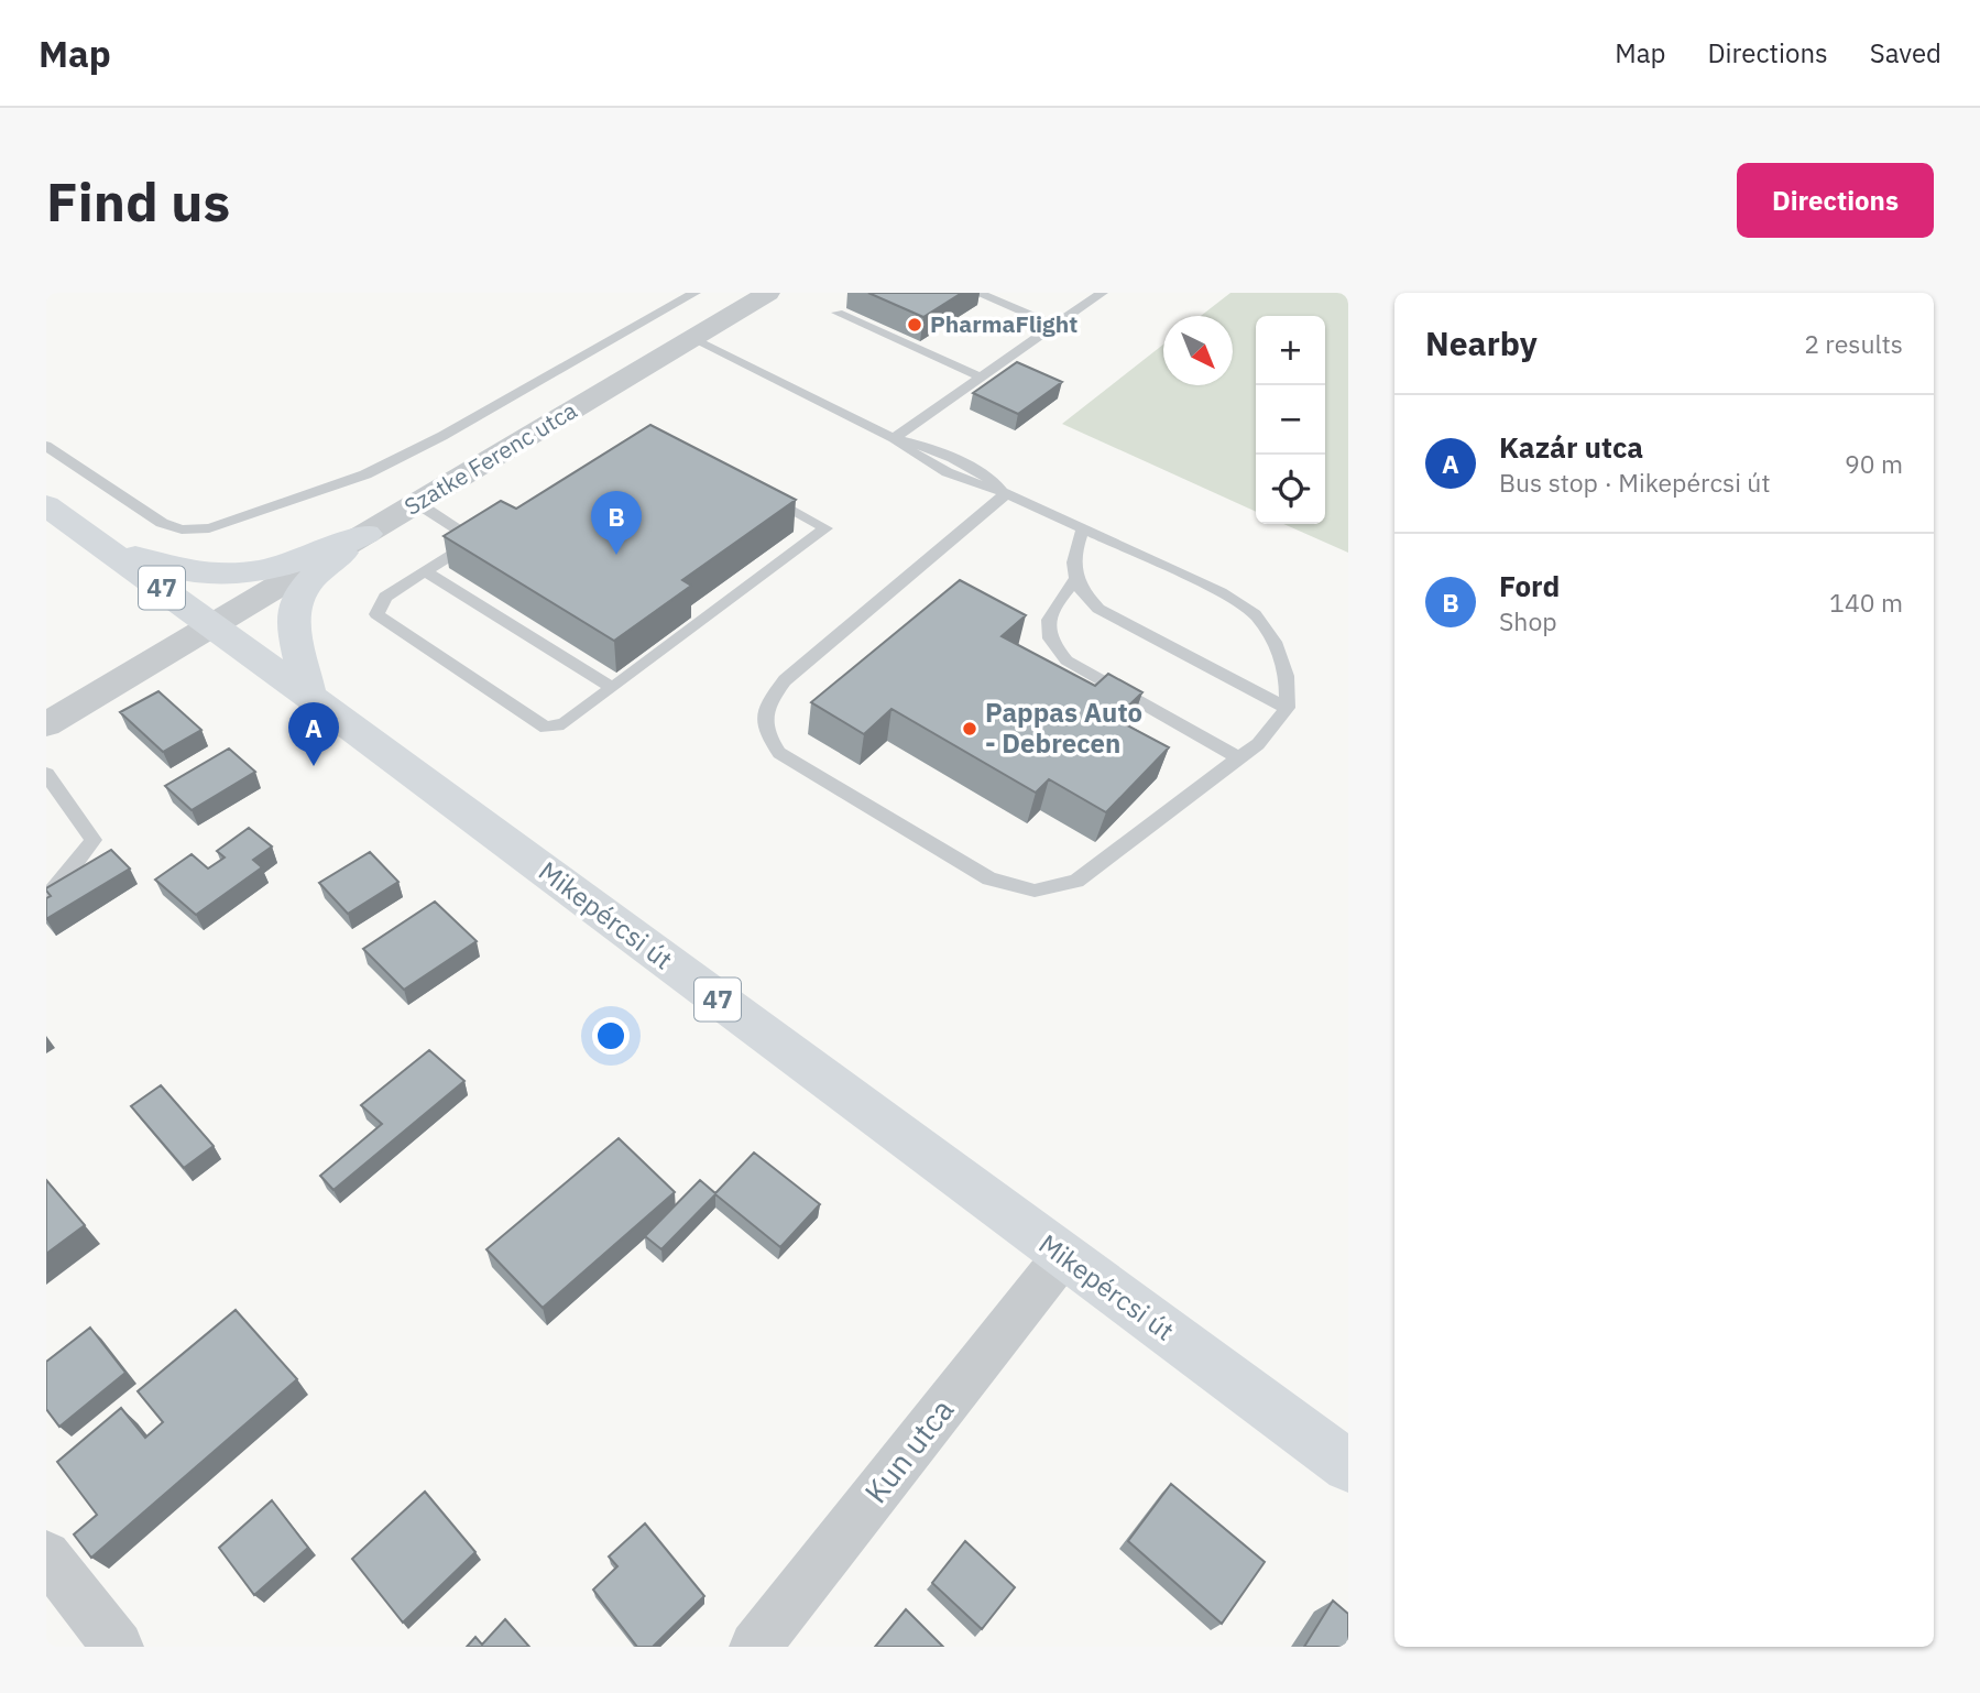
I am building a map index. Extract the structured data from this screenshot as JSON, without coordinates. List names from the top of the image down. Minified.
{"streets":{"main road":["47","Mikepércsi út"],"street":["Szatke Ferenc utca","Kun utca"]},"crossings":[["Szatke Ferenc utca","Mikepércsi út"],["Mikepércsi út","Kun utca"]],"places":["PharmaFlight","Pappas Auto - Debrecen"],"north":"bottom right","page":{"header":"Map","nav":["Map","Directions","Saved"],"buttons":"Directions","title":"Find us","heading":["Nearby","2 results"],"map_buttons":["+","−"],"list":[{"mark":"A","name":"Kazár utca","note":"Bus stop · Mikepércsi út","value":"90 m"},{"mark":"B","name":"Ford","note":"Shop","value":"140 m"}],"pins":["B","A"]}}
